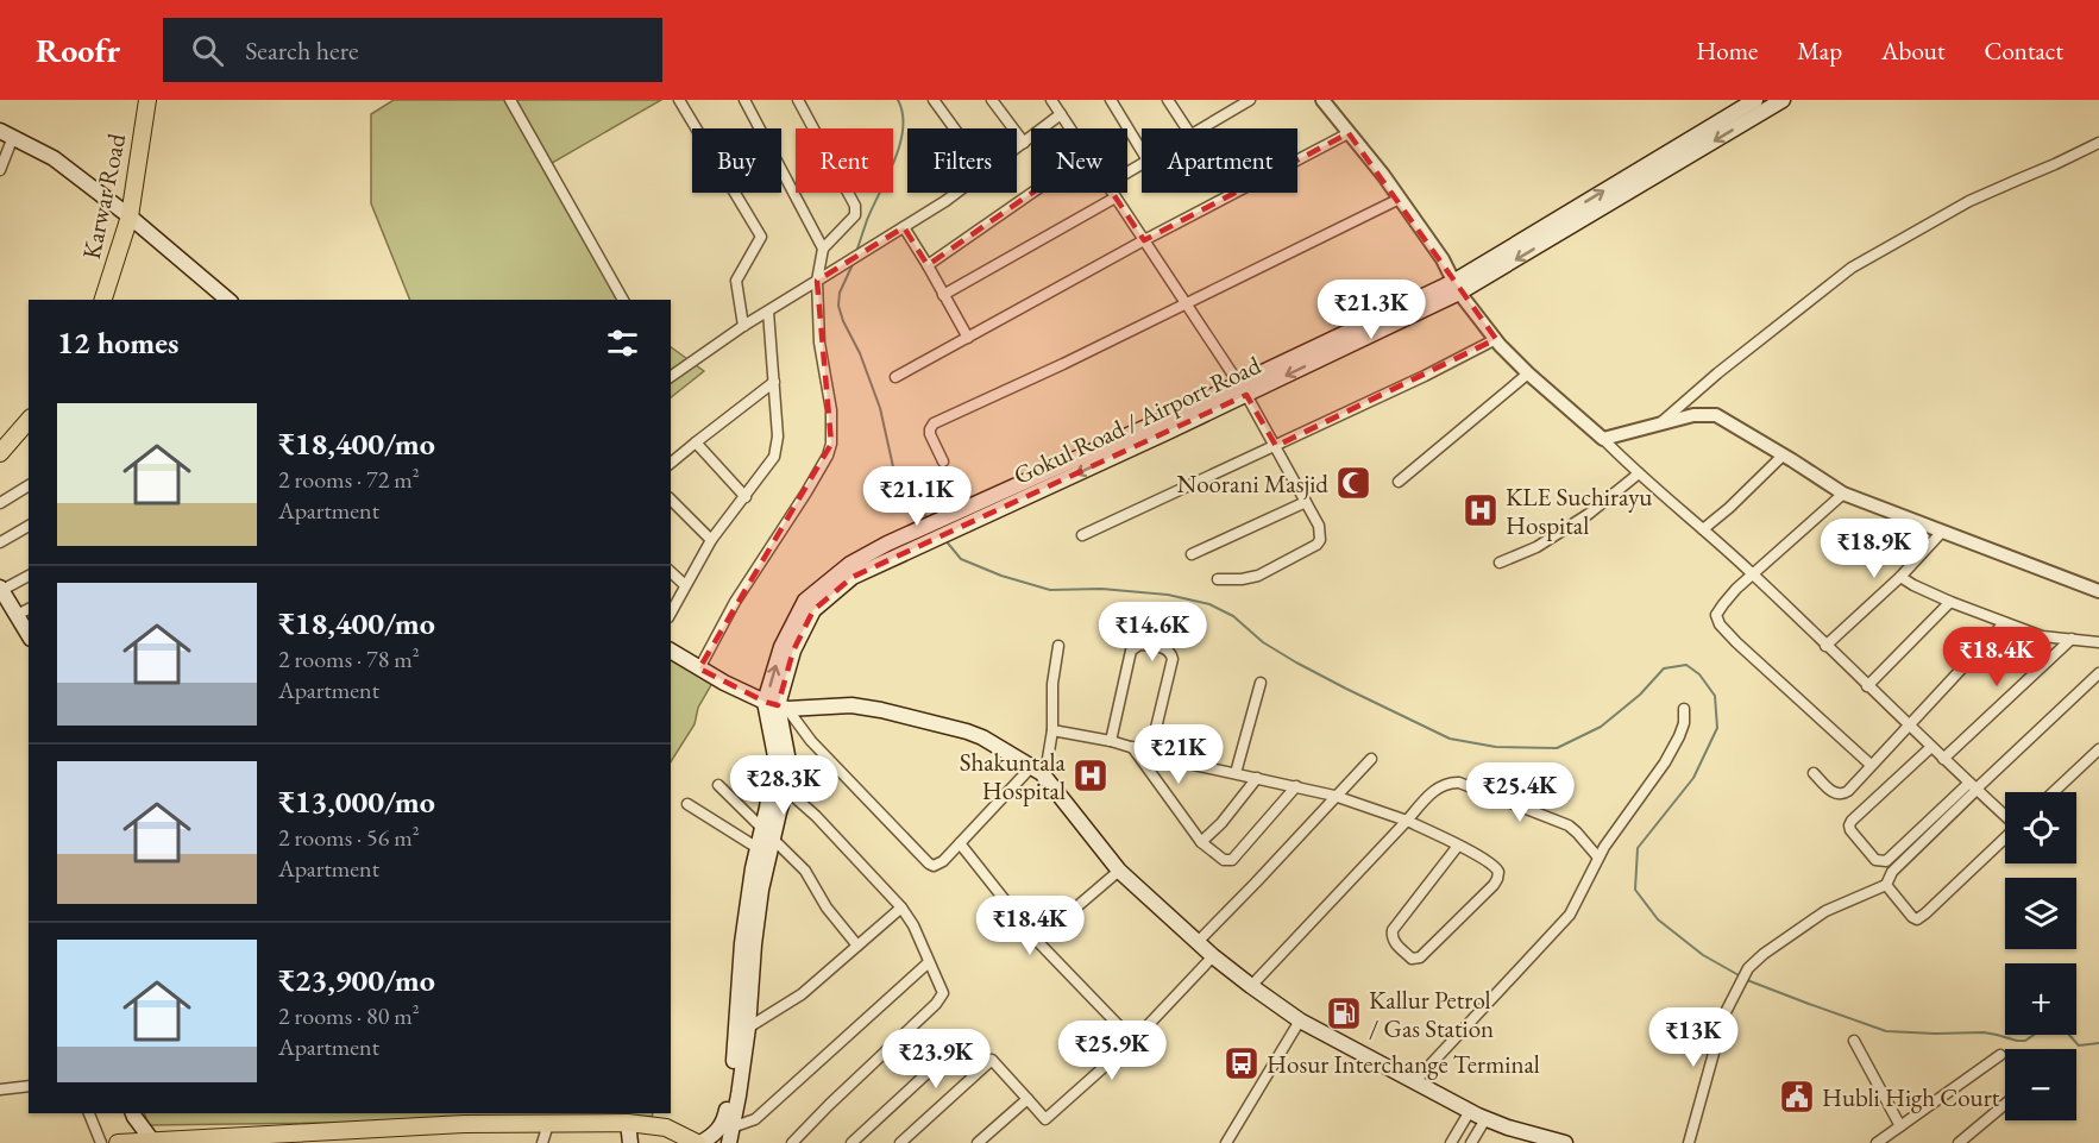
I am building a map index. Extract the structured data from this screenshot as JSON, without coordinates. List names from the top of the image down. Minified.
{"streets":{"main road":["Karwar Road","Gokul Road / Airport Road"]},"places":{"mosque":["Noorani Masjid"],"hospital":["KLE Suchirayu Hospital","Shakuntala Hospital"],"fuel station":["Kallur Petrol / Gas Station"],"bus stop":["Hosur Interchange Terminal"],"public building":["Hubli High Court"]},"page":{"header":"Roofr","search":"Search here","nav":["Home","Map","About","Contact"],"chip":["Buy","Rent","Filters","New","Apartment"],"price":["₹21.3K","₹21.1K","₹18.9K","₹14.6K","₹18.4K","₹21K","₹28.3K","₹25.4K","₹18.4K","₹13K","₹25.9K","₹23.9K"],"heading":"12 homes","list":[{"name":"₹18,400/mo","note":"2 rooms · 72 m² · Apartment"},{"name":"₹18,400/mo","note":"2 rooms · 78 m² · Apartment"},{"name":"₹13,000/mo","note":"2 rooms · 56 m² · Apartment"},{"name":"₹23,900/mo","note":"2 rooms · 80 m² · Apartment"}],"map_buttons":["+","−"]}}
